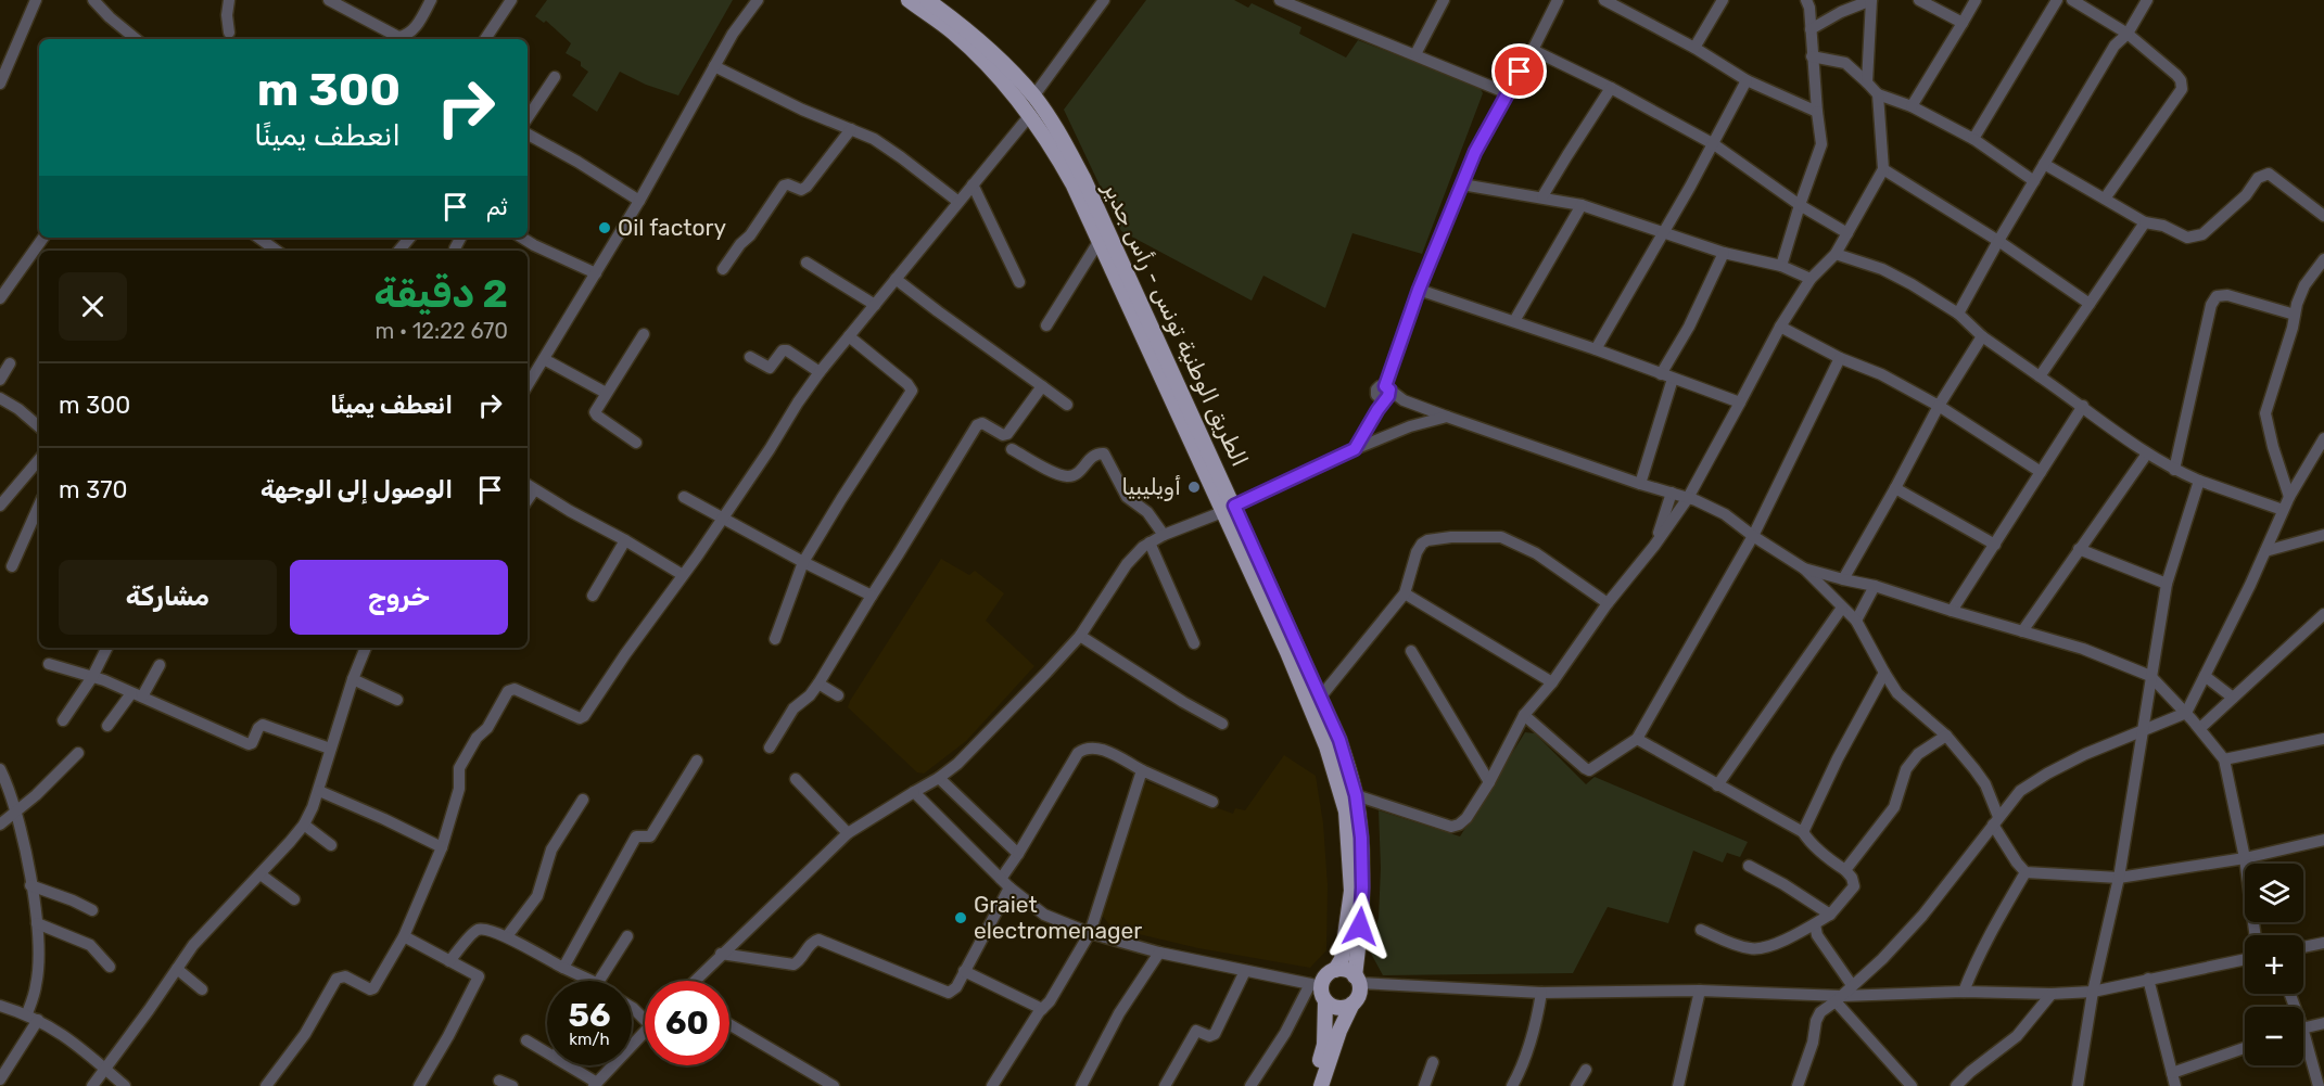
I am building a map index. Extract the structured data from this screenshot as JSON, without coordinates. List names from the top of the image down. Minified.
{"streets":{"main road":["الطريق الوطنية تونس - رأس جدير"]},"places":["Oil factory","أويليبيا","Graiet electromenager"],"page":{"turn":["300 m","انعطف يمينًا"],"then":"ثم","heading":["2 دقيقة","670 m · 12:22"],"list":[{"name":"انعطف يمينًا","value":"300 m"},{"name":"الوصول إلى الوجهة","value":"370 m"}],"buttons":["خروج","مشاركة"],"map_buttons":["+","−"],"speed":"56 km/h","limit":"60"}}
